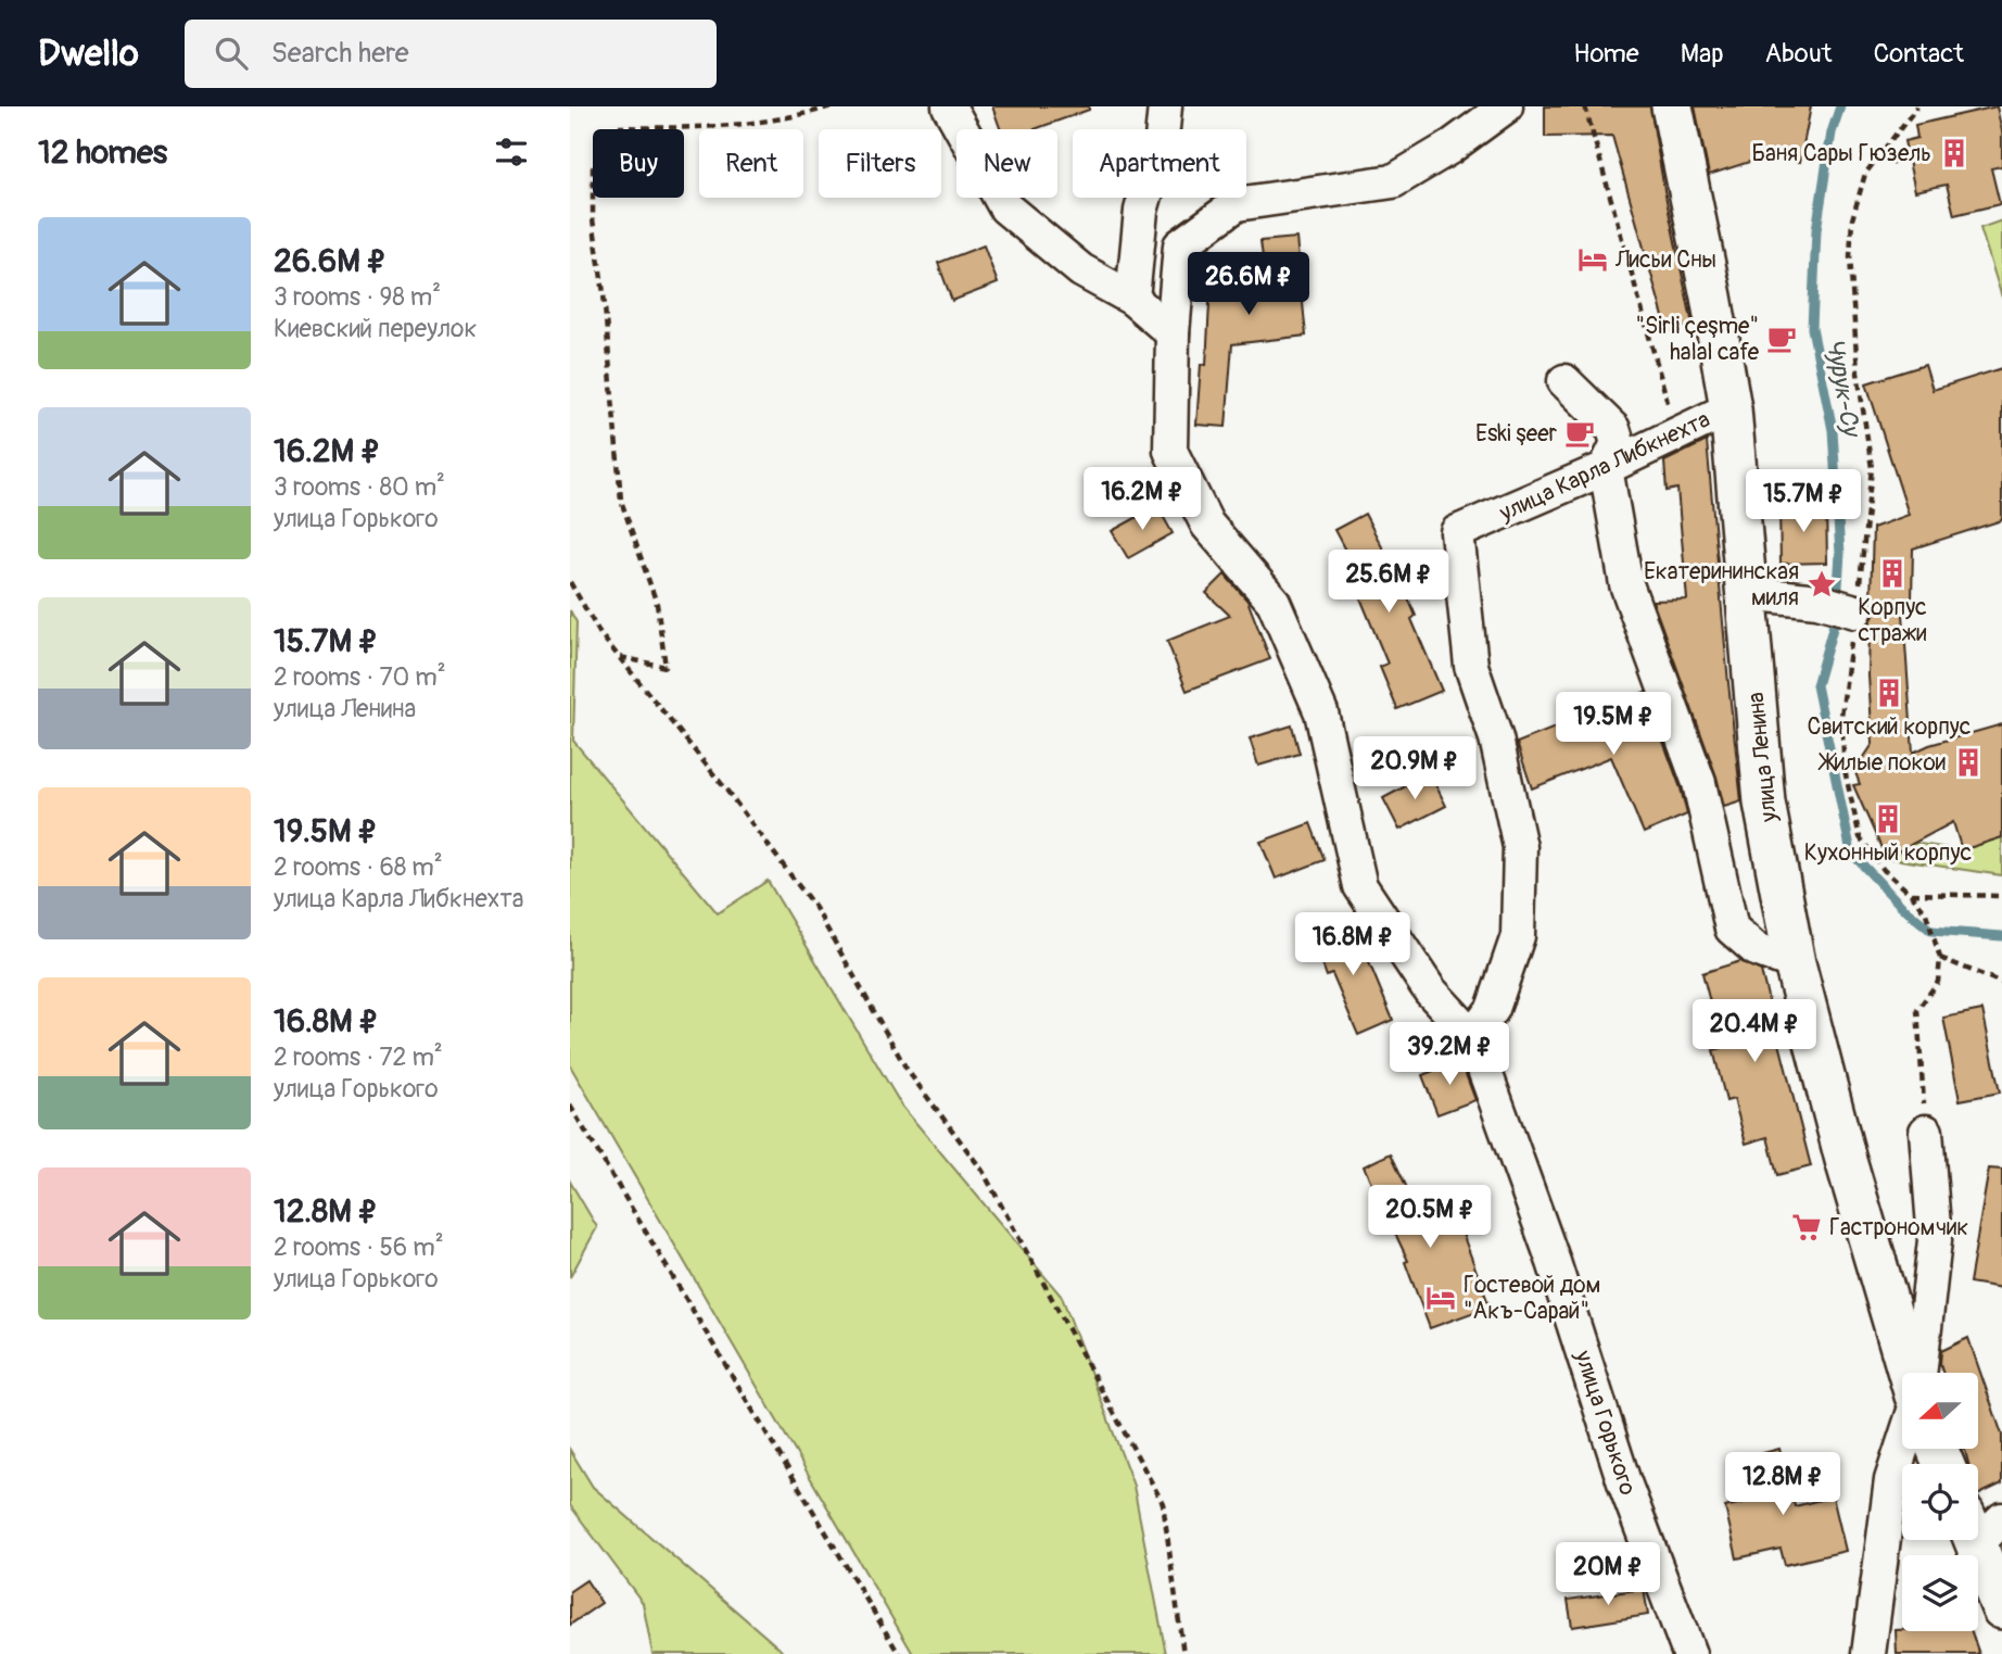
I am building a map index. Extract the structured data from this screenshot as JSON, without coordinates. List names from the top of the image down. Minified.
{"streets":{"main road":["улица Ленина"],"street":["улица Карла Либкнехта","улица Горького"]},"crossings":[["улица Карла Либкнехта","улица Ленина"],["улица Карла Либкнехта","улица Горького"]],"water":["Чурук-Су"],"places":{"building":["Баня Сары Гюзель","Корпус стражи","Свитский корпус","Жилые покои","Кухонный корпус"],"hotel":["Лисьи Сны","Гостевой дом \"Акъ-Сарай\""],"cafe":["\"Sirli çeşme\" halal cafe","Eski şeer"],"place":["Екатерининская миля"],"supermarket":["Гастрономчик"]},"north":"left","page":{"header":"Dwello","search":"Search here","nav":["Home","Map","About","Contact"],"heading":"12 homes","chip":["Buy","Rent","Filters","New","Apartment"],"list":[{"name":"26.6M ₽","note":"3 rooms · 98 m² · Киевский переулок"},{"name":"16.2M ₽","note":"3 rooms · 80 m² · улица Горького"},{"name":"15.7M ₽","note":"2 rooms · 70 m² · улица Ленина"},{"name":"19.5M ₽","note":"2 rooms · 68 m² · улица Карла Либкнехта"},{"name":"16.8M ₽","note":"2 rooms · 72 m² · улица Горького"},{"name":"12.8M ₽","note":"2 rooms · 56 m² · улица Горького"}],"price":["26.6M ₽","16.2M ₽","15.7M ₽","25.6M ₽","19.5M ₽","20.9M ₽","16.8M ₽","20.4M ₽","39.2M ₽","20.5M ₽","12.8M ₽","20M ₽"]}}
